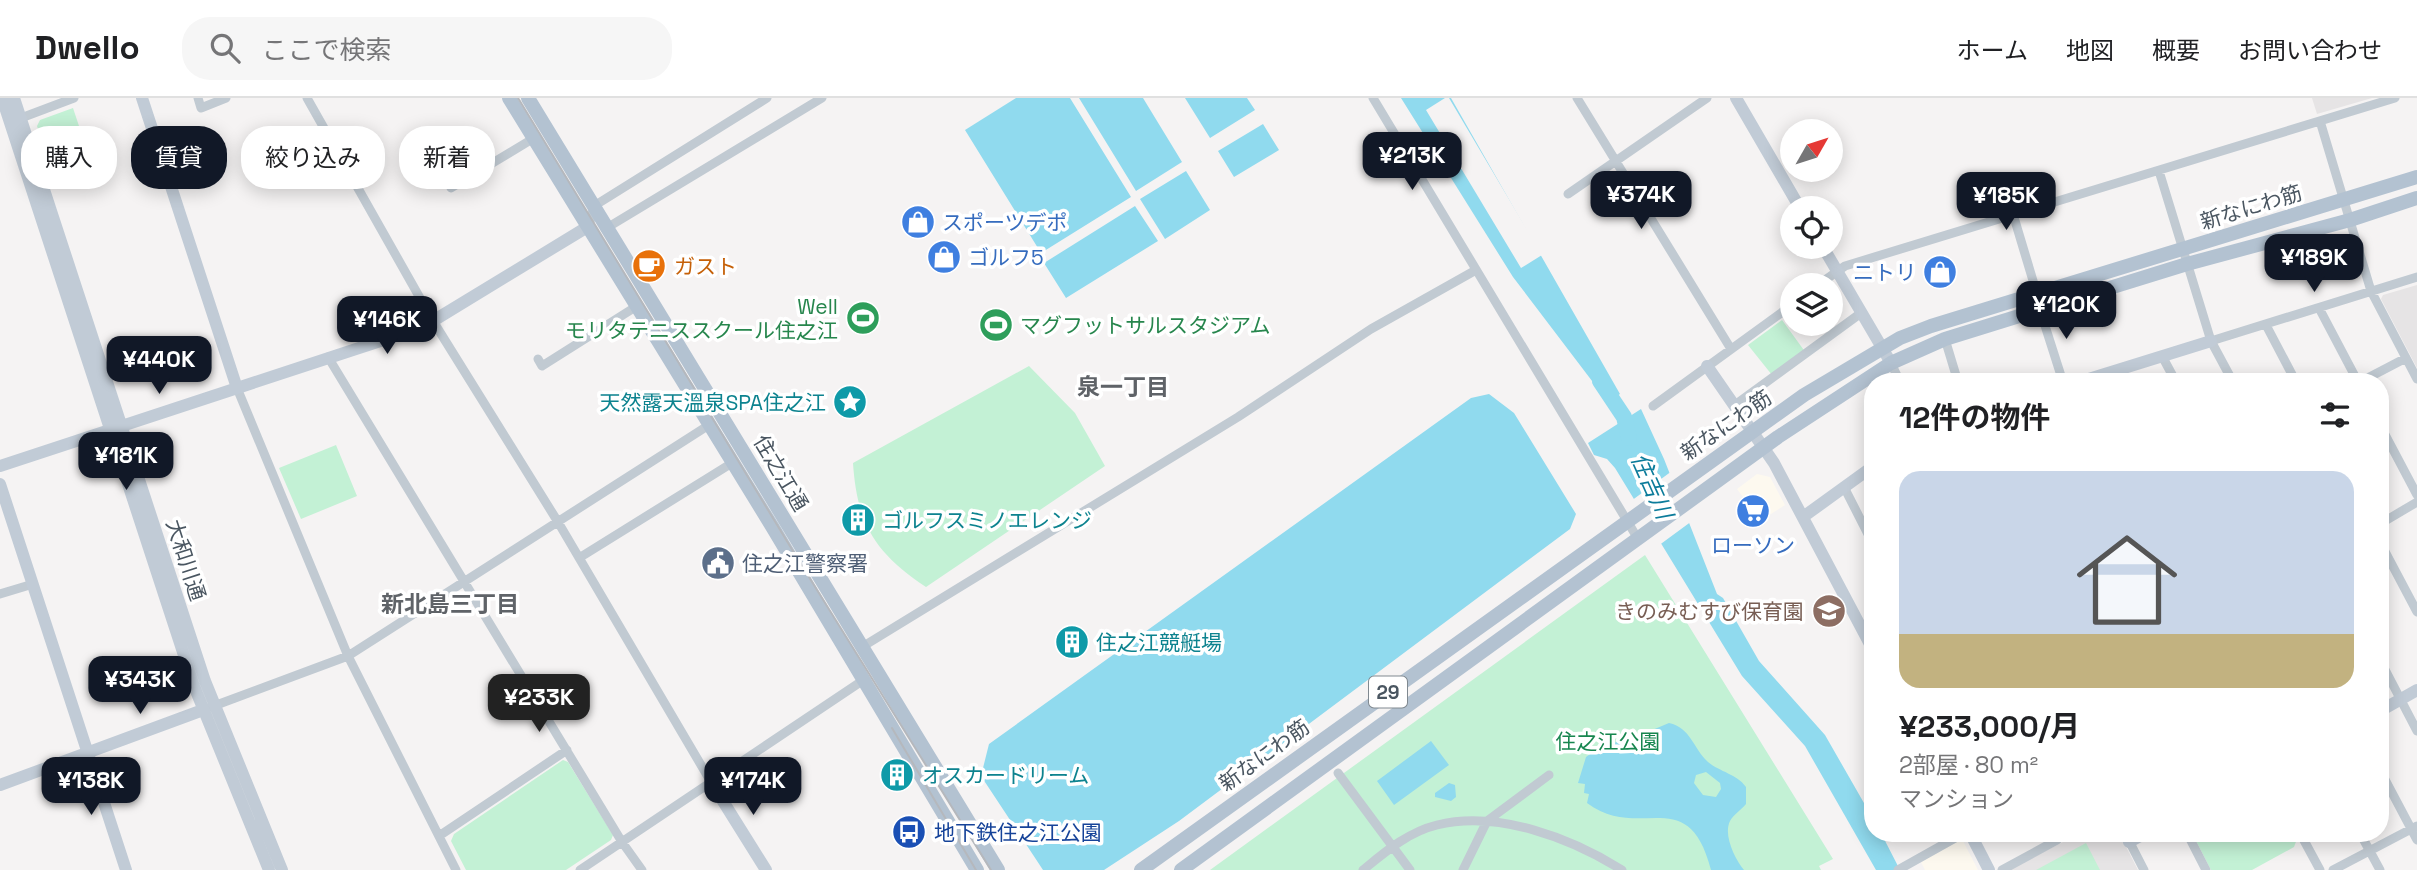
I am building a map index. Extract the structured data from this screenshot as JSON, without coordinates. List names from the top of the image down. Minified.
{"streets":{"main road":["新なにわ筋","住之江通","29"],"street":["大和川通"]},"districts":["泉一丁目","新北島三丁目"],"water":["住吉川"],"parks":["住之江公園"],"places":{"shop":["スポーツデポ","ゴルフ5","ニトリ"],"cafe":["ガスト"],"sports":["Well モリタテニススクール住之江","マグフットサルスタジアム"],"place":["天然露天溫泉SPA住之江"],"supermarket":["ローソン"],"building":["ゴルフスミノエレンジ","住之江競艇場","オスカードリーム"],"public building":["住之江警察署"],"school or university":["きのみむすび保育園"],"bus stop":["地下鉄住之江公園"]},"north":"top right","page":{"header":"Dwello","search":"ここで検索","nav":["ホーム","地図","概要","お問い合わせ"],"chip":["購入","賃貸","絞り込み","新着"],"price":["¥213K","¥374K","¥185K","¥189K","¥120K","¥146K","¥440K","¥181K","¥343K","¥233K","¥138K","¥174K"],"heading":"12件の物件","list":[{"name":"¥233,000/月","note":"2部屋 · 80 m² · マンション"}]}}
